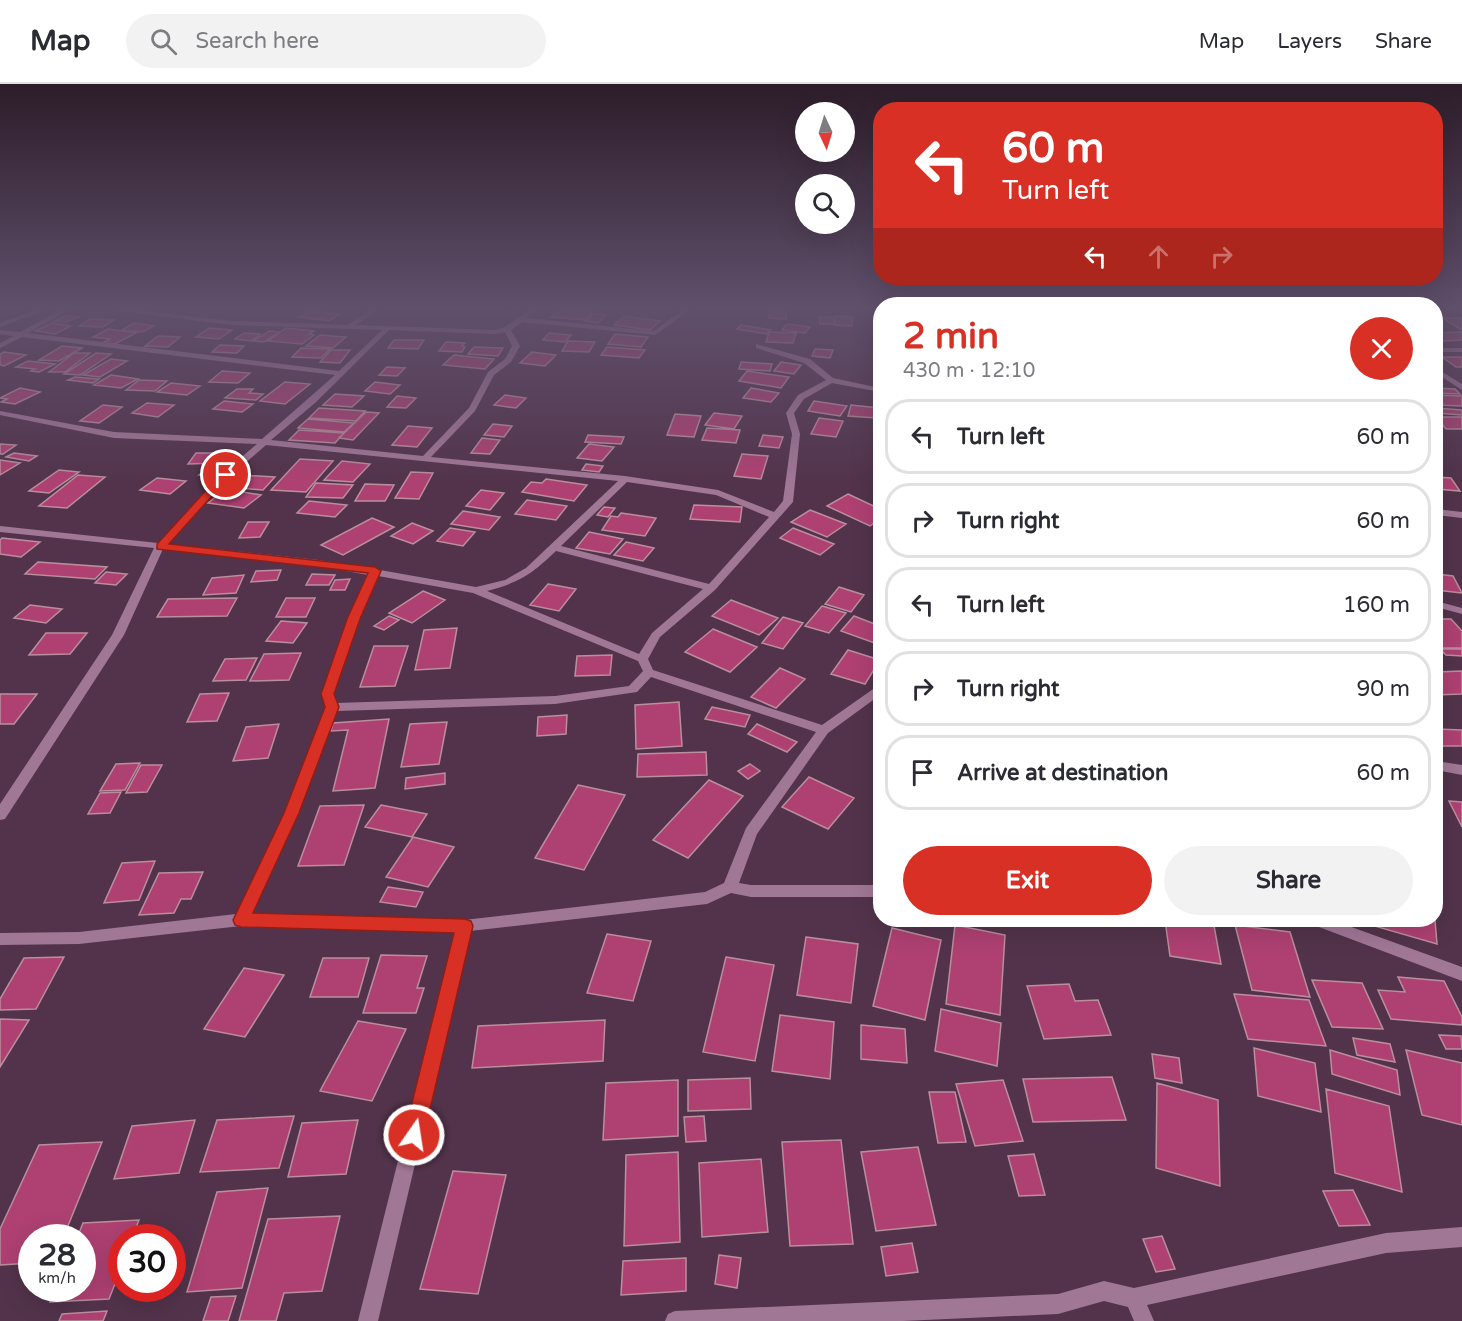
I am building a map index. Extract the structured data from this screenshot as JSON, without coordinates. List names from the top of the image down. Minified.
{"north":"bottom","page":{"header":"Map","search":"Search here","nav":["Map","Layers","Share"],"turn":["60 m","Turn left"],"heading":["2 min","430 m · 12:10"],"list":[{"name":"Turn left","value":"60 m"},{"name":"Turn right","value":"60 m"},{"name":"Turn left","value":"160 m"},{"name":"Turn right","value":"90 m"},{"name":"Arrive at destination","value":"60 m"}],"buttons":["Exit","Share"],"speed":"28 km/h","limit":"30"}}
